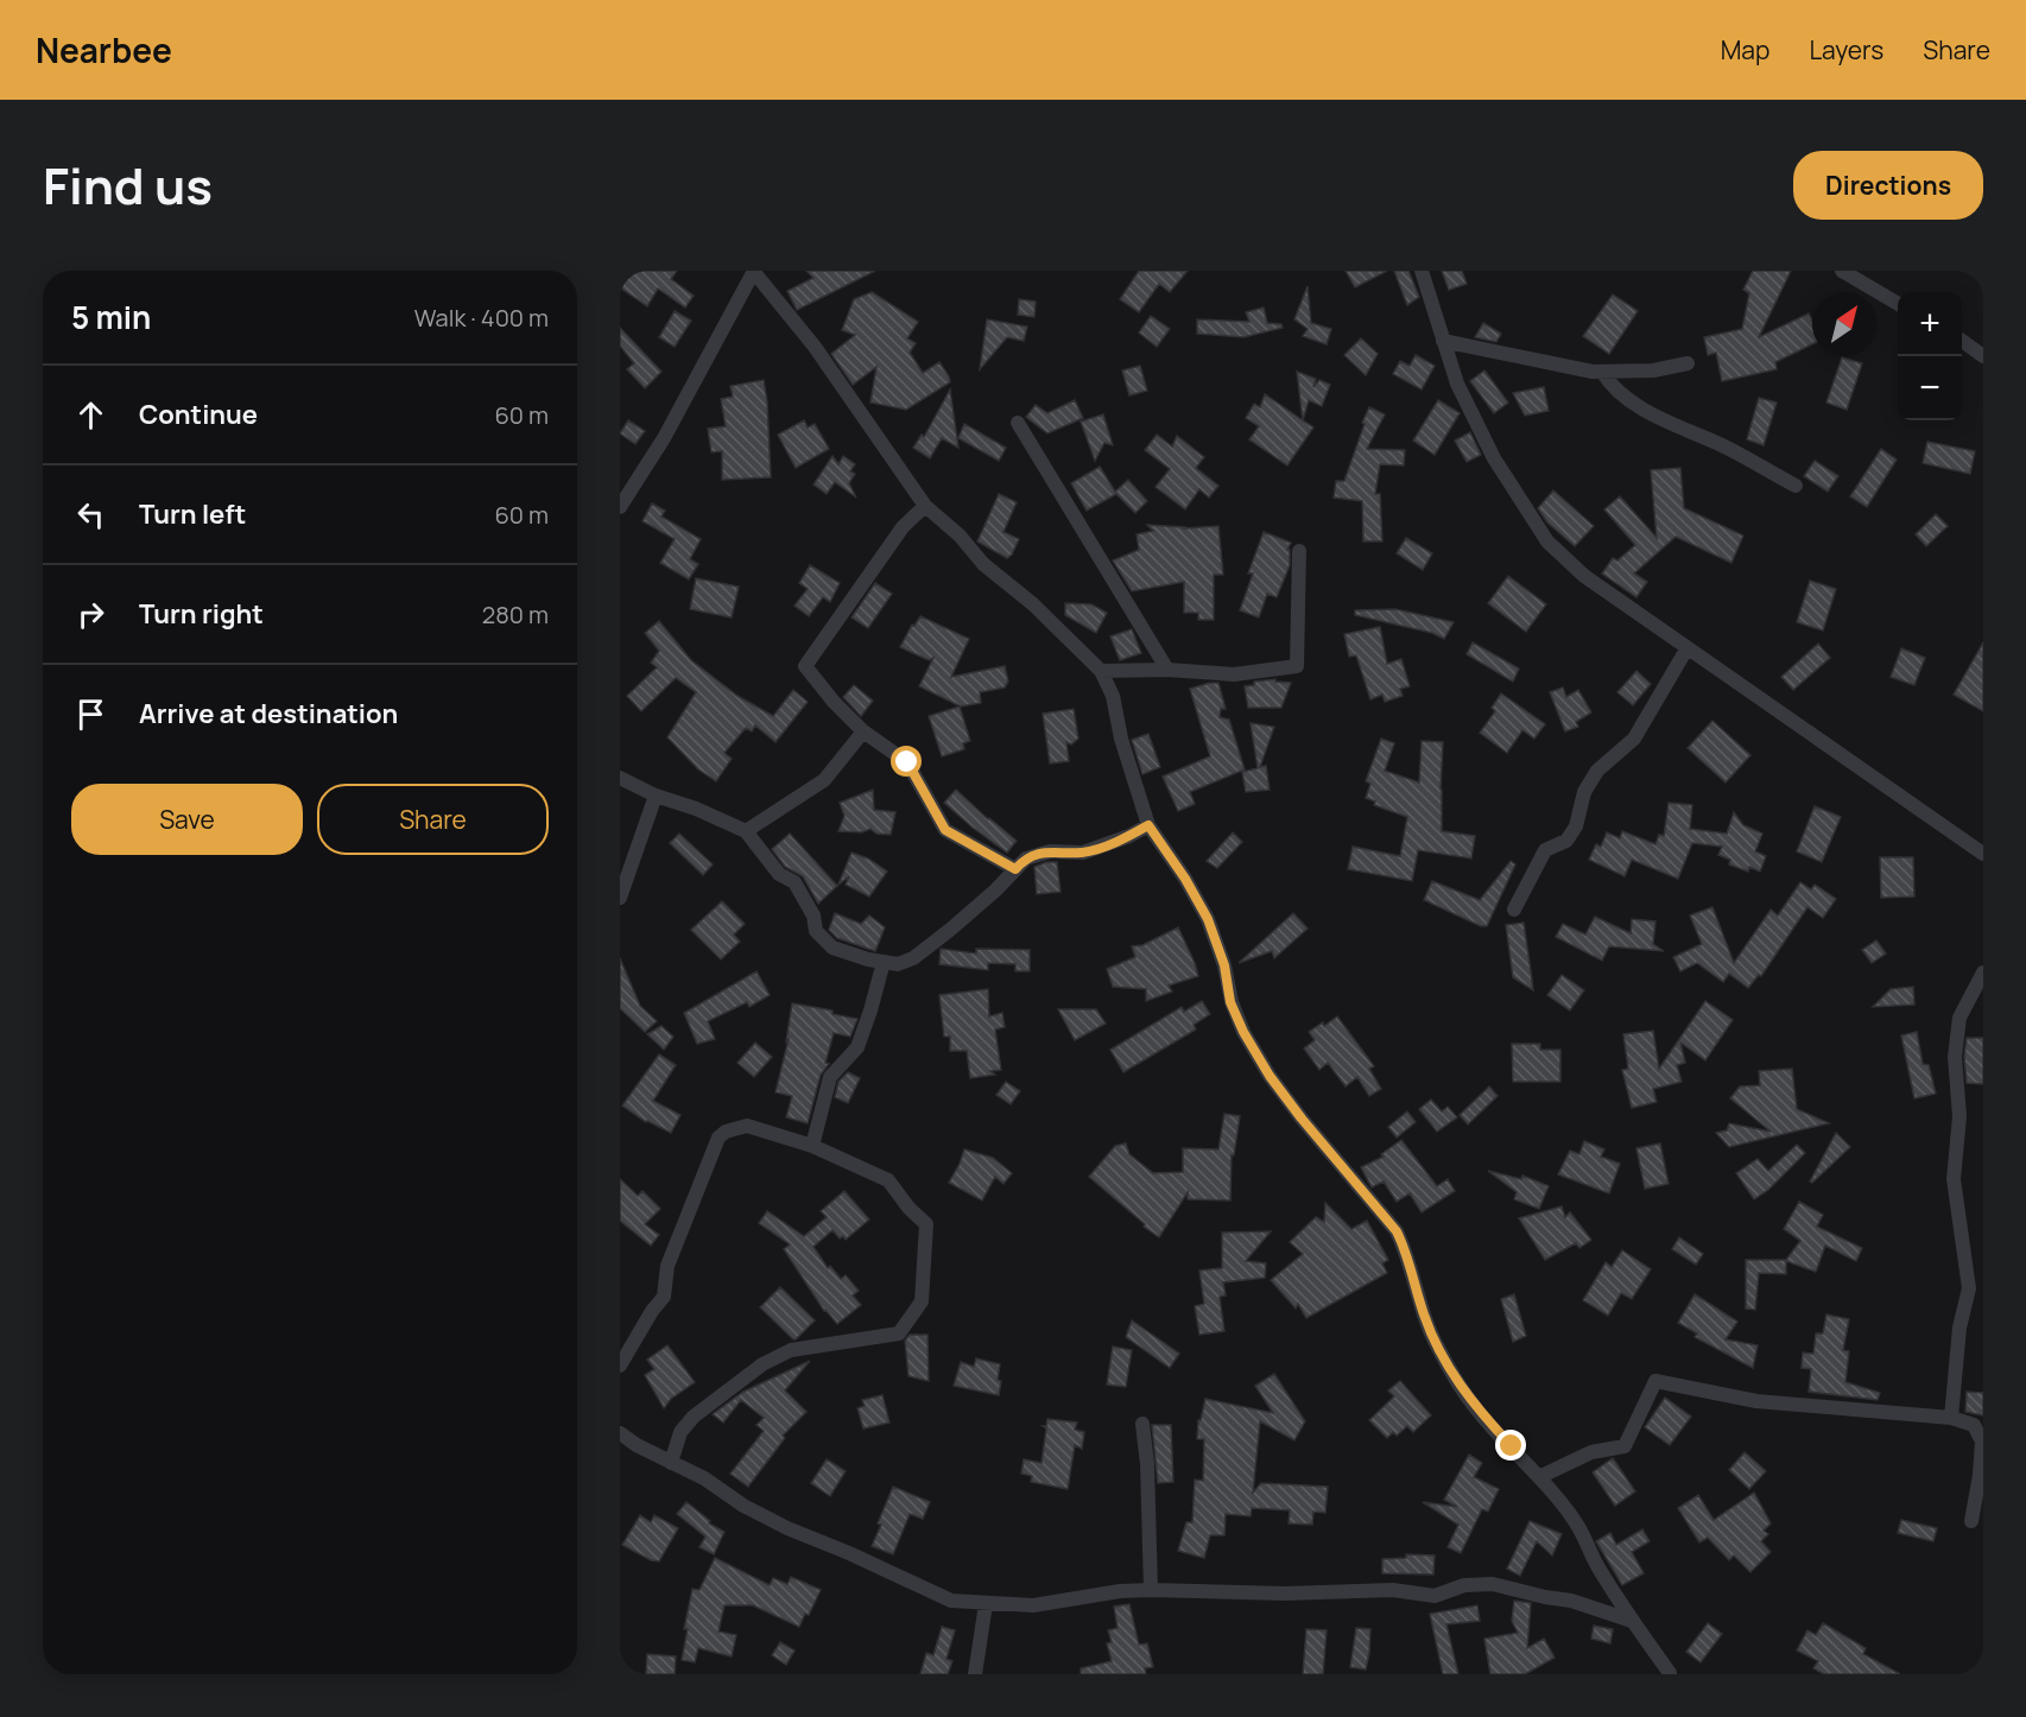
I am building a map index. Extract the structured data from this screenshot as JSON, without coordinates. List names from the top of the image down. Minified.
{"north":"top right","page":{"header":"Nearbee","nav":["Map","Layers","Share"],"title":"Find us","buttons":["Directions",["Save","Share"]],"heading":["5 min","Walk · 400 m"],"map_buttons":["+","−"],"list":[["Continue","60 m"],["Turn left","60 m"],["Turn right","280 m"],"Arrive at destination"]}}
